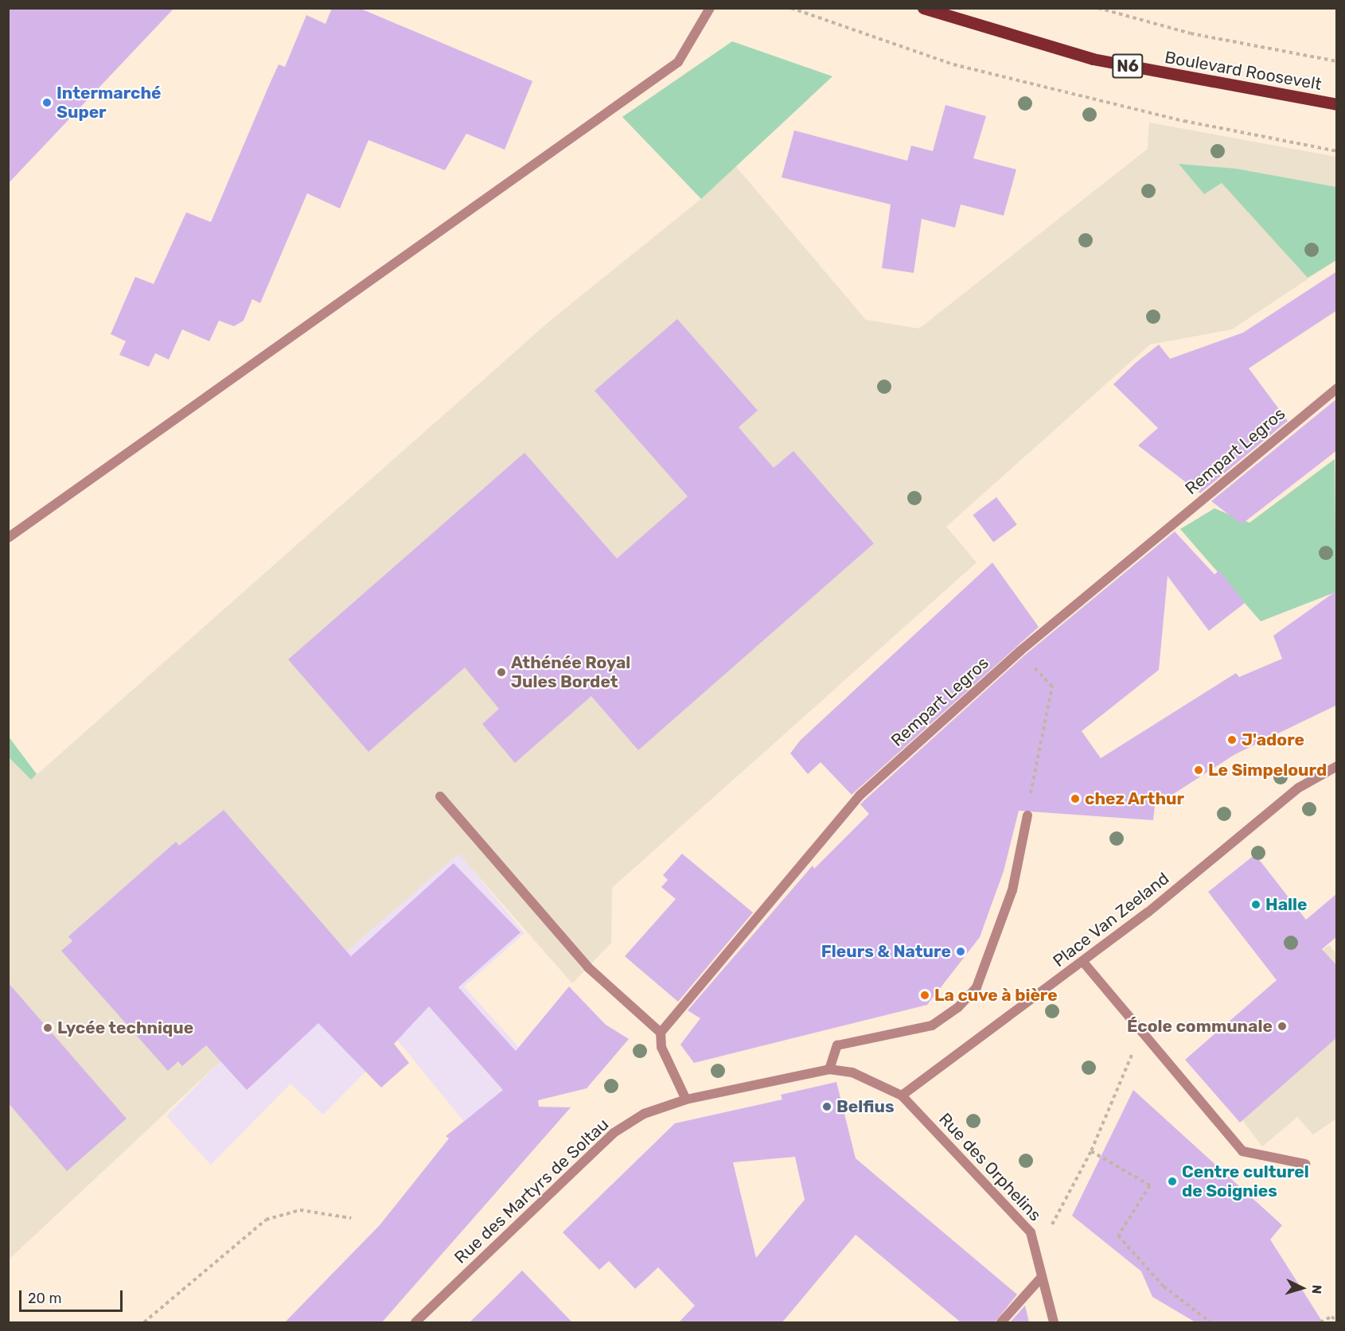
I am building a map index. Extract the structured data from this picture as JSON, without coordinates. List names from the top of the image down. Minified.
{"streets":{"main road":["N6","Boulevard Roosevelt"],"street":["Rempart Legros","Place Van Zeeland","Rue des Orphelins","Rue des Martyrs de Soltau"]},"crossings":[["Place Van Zeeland","Rue des Orphelins"],["Place Van Zeeland","Rue des Martyrs de Soltau"],["Rue des Orphelins","Rue des Martyrs de Soltau"]],"places":["Intermarché Super","Athénée Royal Jules Bordet","J'adore","Le Simpelourd","chez Arthur","Halle","Fleurs & Nature","La cuve à bière","École communale","Lycée technique","Belfius","Centre culturel de Soignies"],"scale_bar":"20 m","north":"right"}
